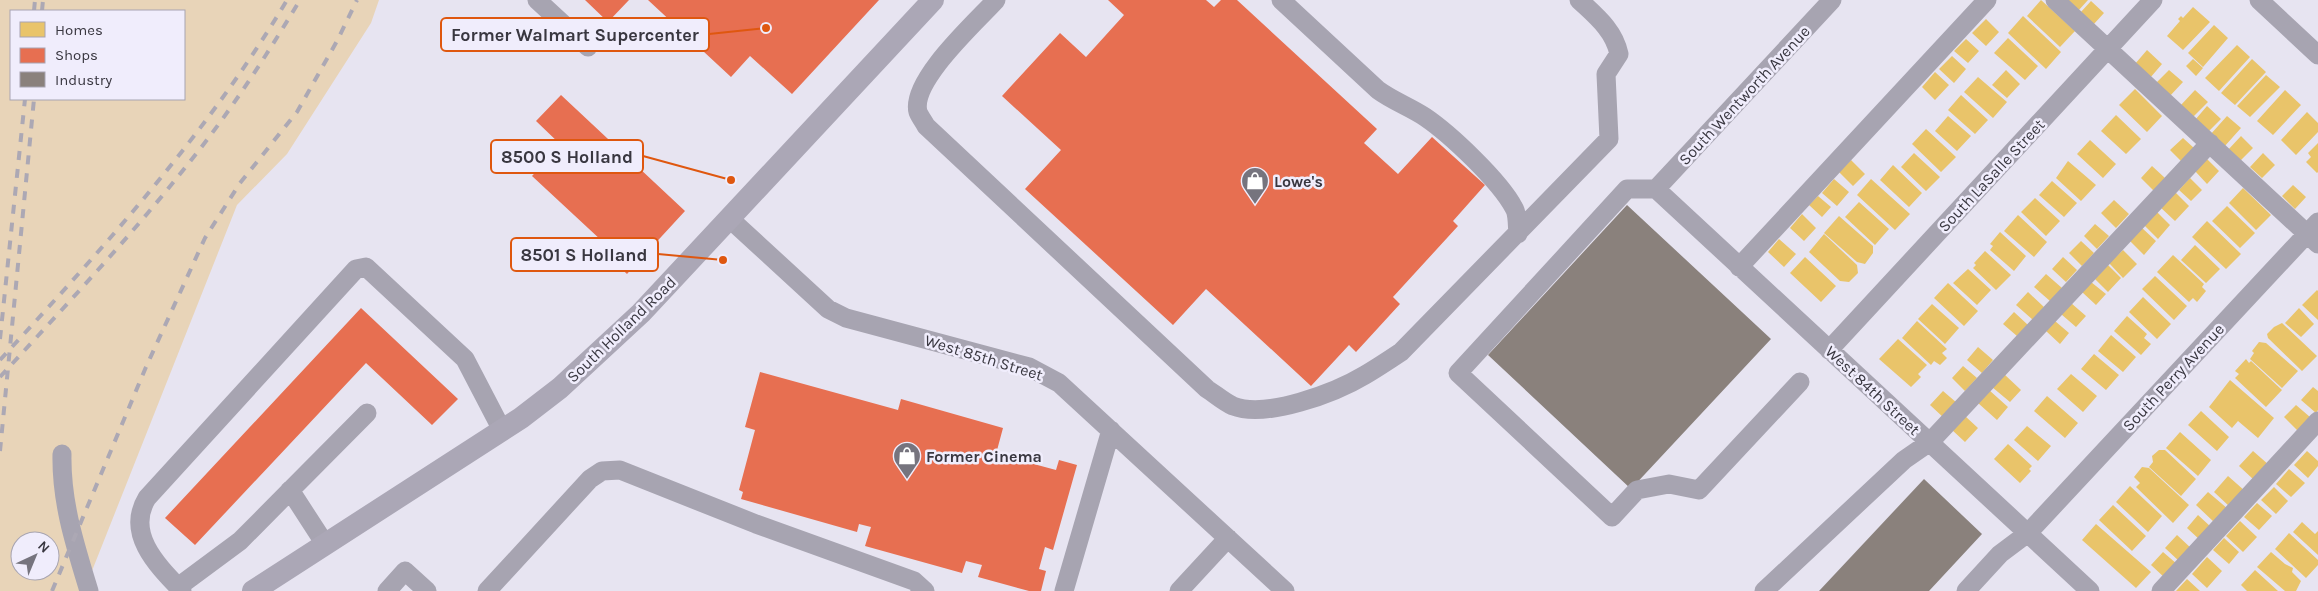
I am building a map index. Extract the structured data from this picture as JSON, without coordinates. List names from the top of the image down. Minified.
{"streets":{"main road":["South Holland Road"],"street":["South Wentworth Avenue","South LaSalle Street","West 85th Street","South Perry Avenue","West 84th Street"]},"crossings":[["South Wentworth Avenue","West 84th Street"],["South LaSalle Street","West 84th Street"],["South Holland Road","West 85th Street"],["South Perry Avenue","West 84th Street"]],"places":{"other":["Former Walmart Supercenter","8500 S Holland","8501 S Holland"],"shop":["Lowe's","Former Cinema"]},"legend":["Homes","Shops","Industry"],"north":"top right"}
